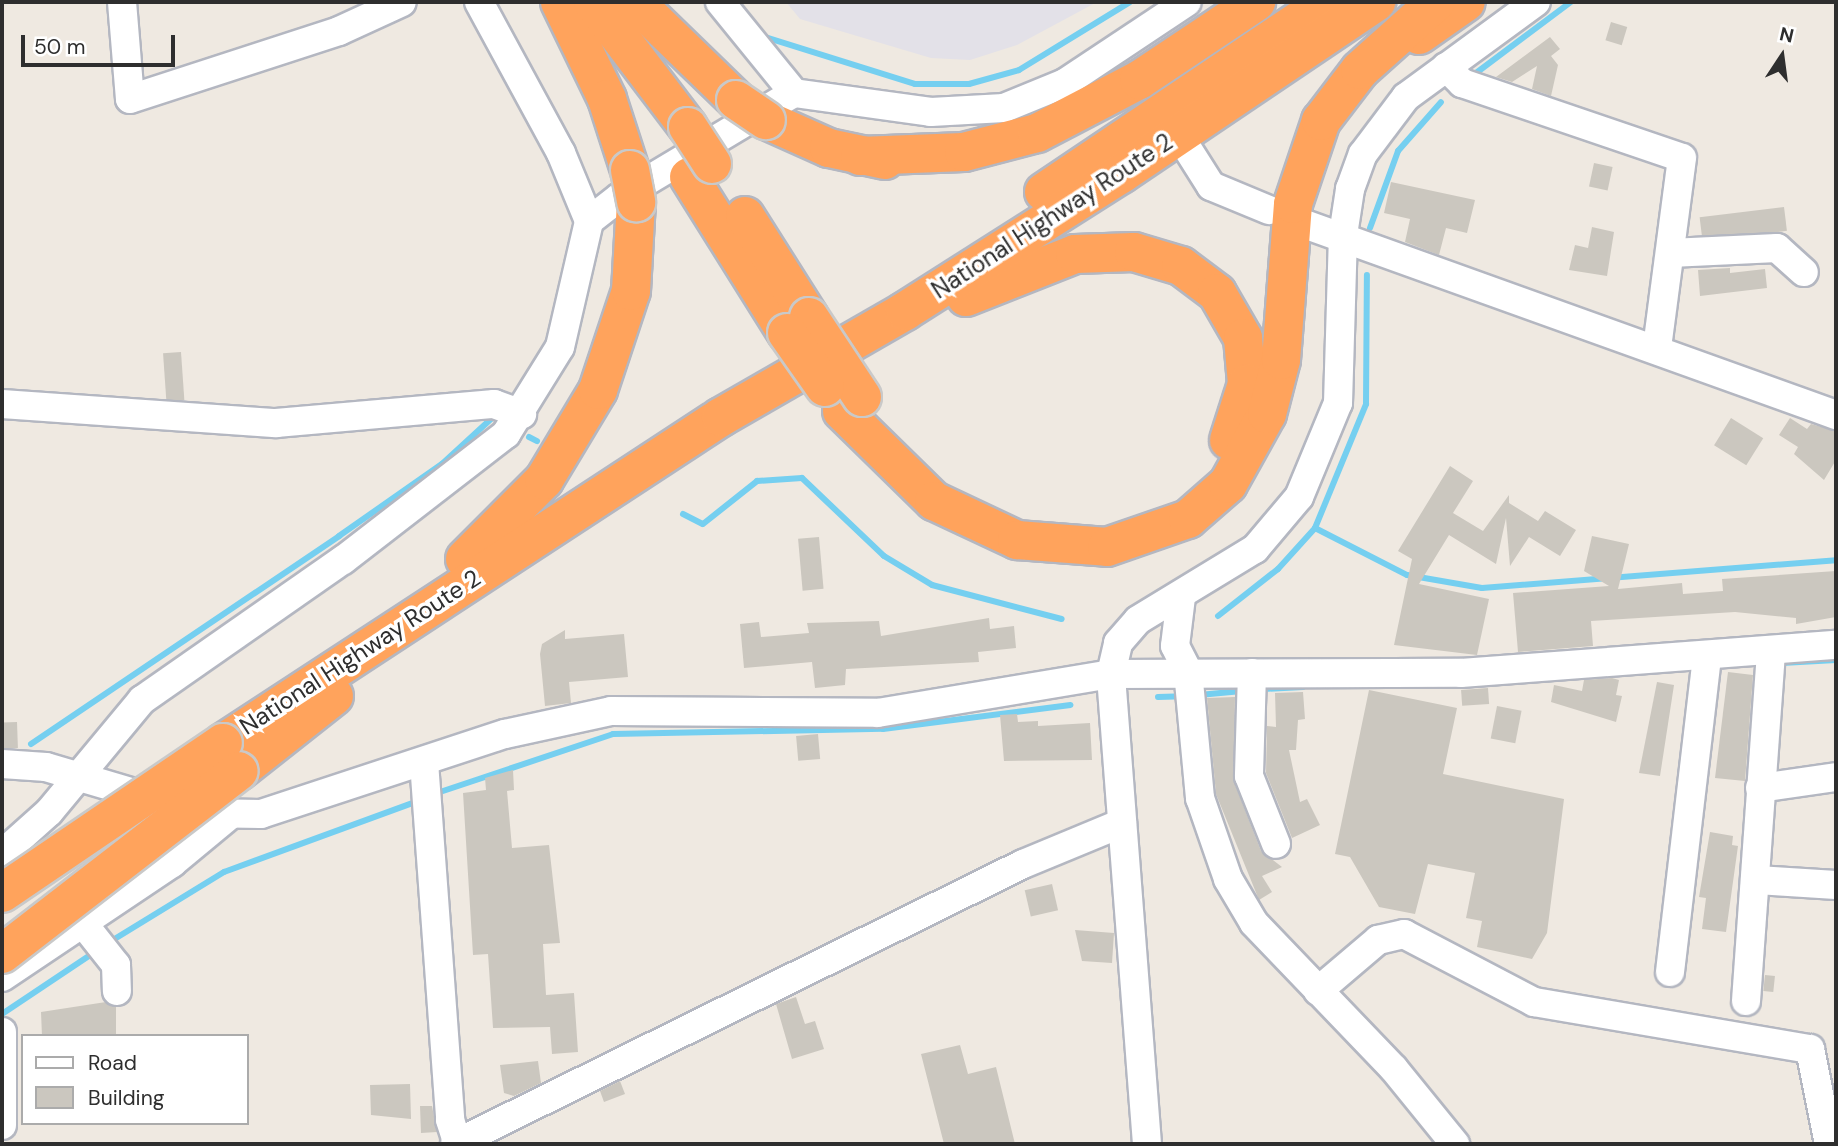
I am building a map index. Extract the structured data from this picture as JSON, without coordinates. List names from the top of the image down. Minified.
{"streets":{"highway":["National Highway Route 2"]},"legend":["Road","Building"],"scale_bar":"50 m","north":"top"}
